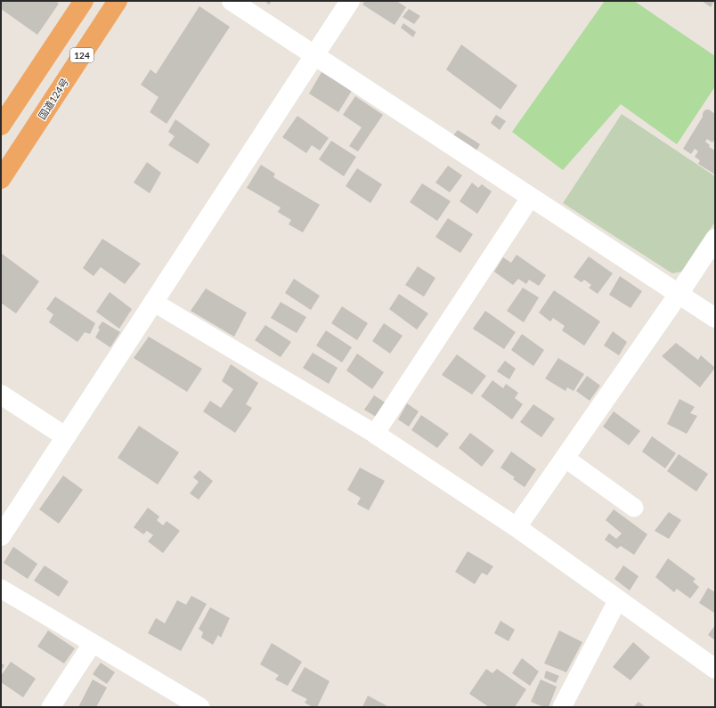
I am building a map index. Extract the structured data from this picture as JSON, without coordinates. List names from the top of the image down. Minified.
{"streets":{"highway":["124","国道124号"]}}
